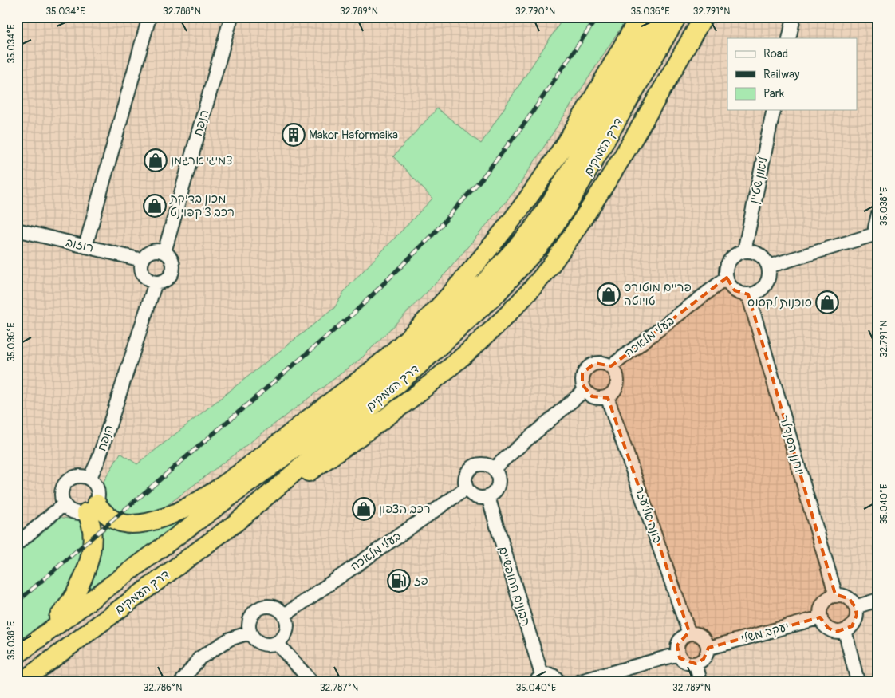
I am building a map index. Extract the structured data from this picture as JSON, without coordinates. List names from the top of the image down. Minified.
{"streets":{"highway":["דרך העמקים"],"street":["הנפח","ליאון שטיין","רוזוב","בעלי מלאכה","יוחנן הסנדלר","בונה אליעזר","הבונים החופשיים","יעקב משלי"]},"crossings":[["הנפח","רוזוב"],["ליאון שטיין","בעלי מלאכה"],["ליאון שטיין","יוחנן הסנדלר"],["בעלי מלאכה","יוחנן הסנדלר"],["בעלי מלאכה","בונה אליעזר"],["בעלי מלאכה","הבונים החופשיים"],["יוחנן הסנדלר","יעקב משלי"],["בונה אליעזר","יעקב משלי"]],"places":{"building":["Makor Haformaika"],"shop":["צמיגי ארגמן","מכון בדיקת רכב צ'קפוינט","פריים מוטורס טויוטה","סוכנות לקסוס","רכב הצפון"],"fuel station":["פז"]},"legend":["Road","Railway","Park"],"coordinates":["35.034°E","32.788°N","32.789°N","32.790°N","35.036°E","32.791°N","35.038°E","35.040°E","32.786°N","32.787°N"]}
